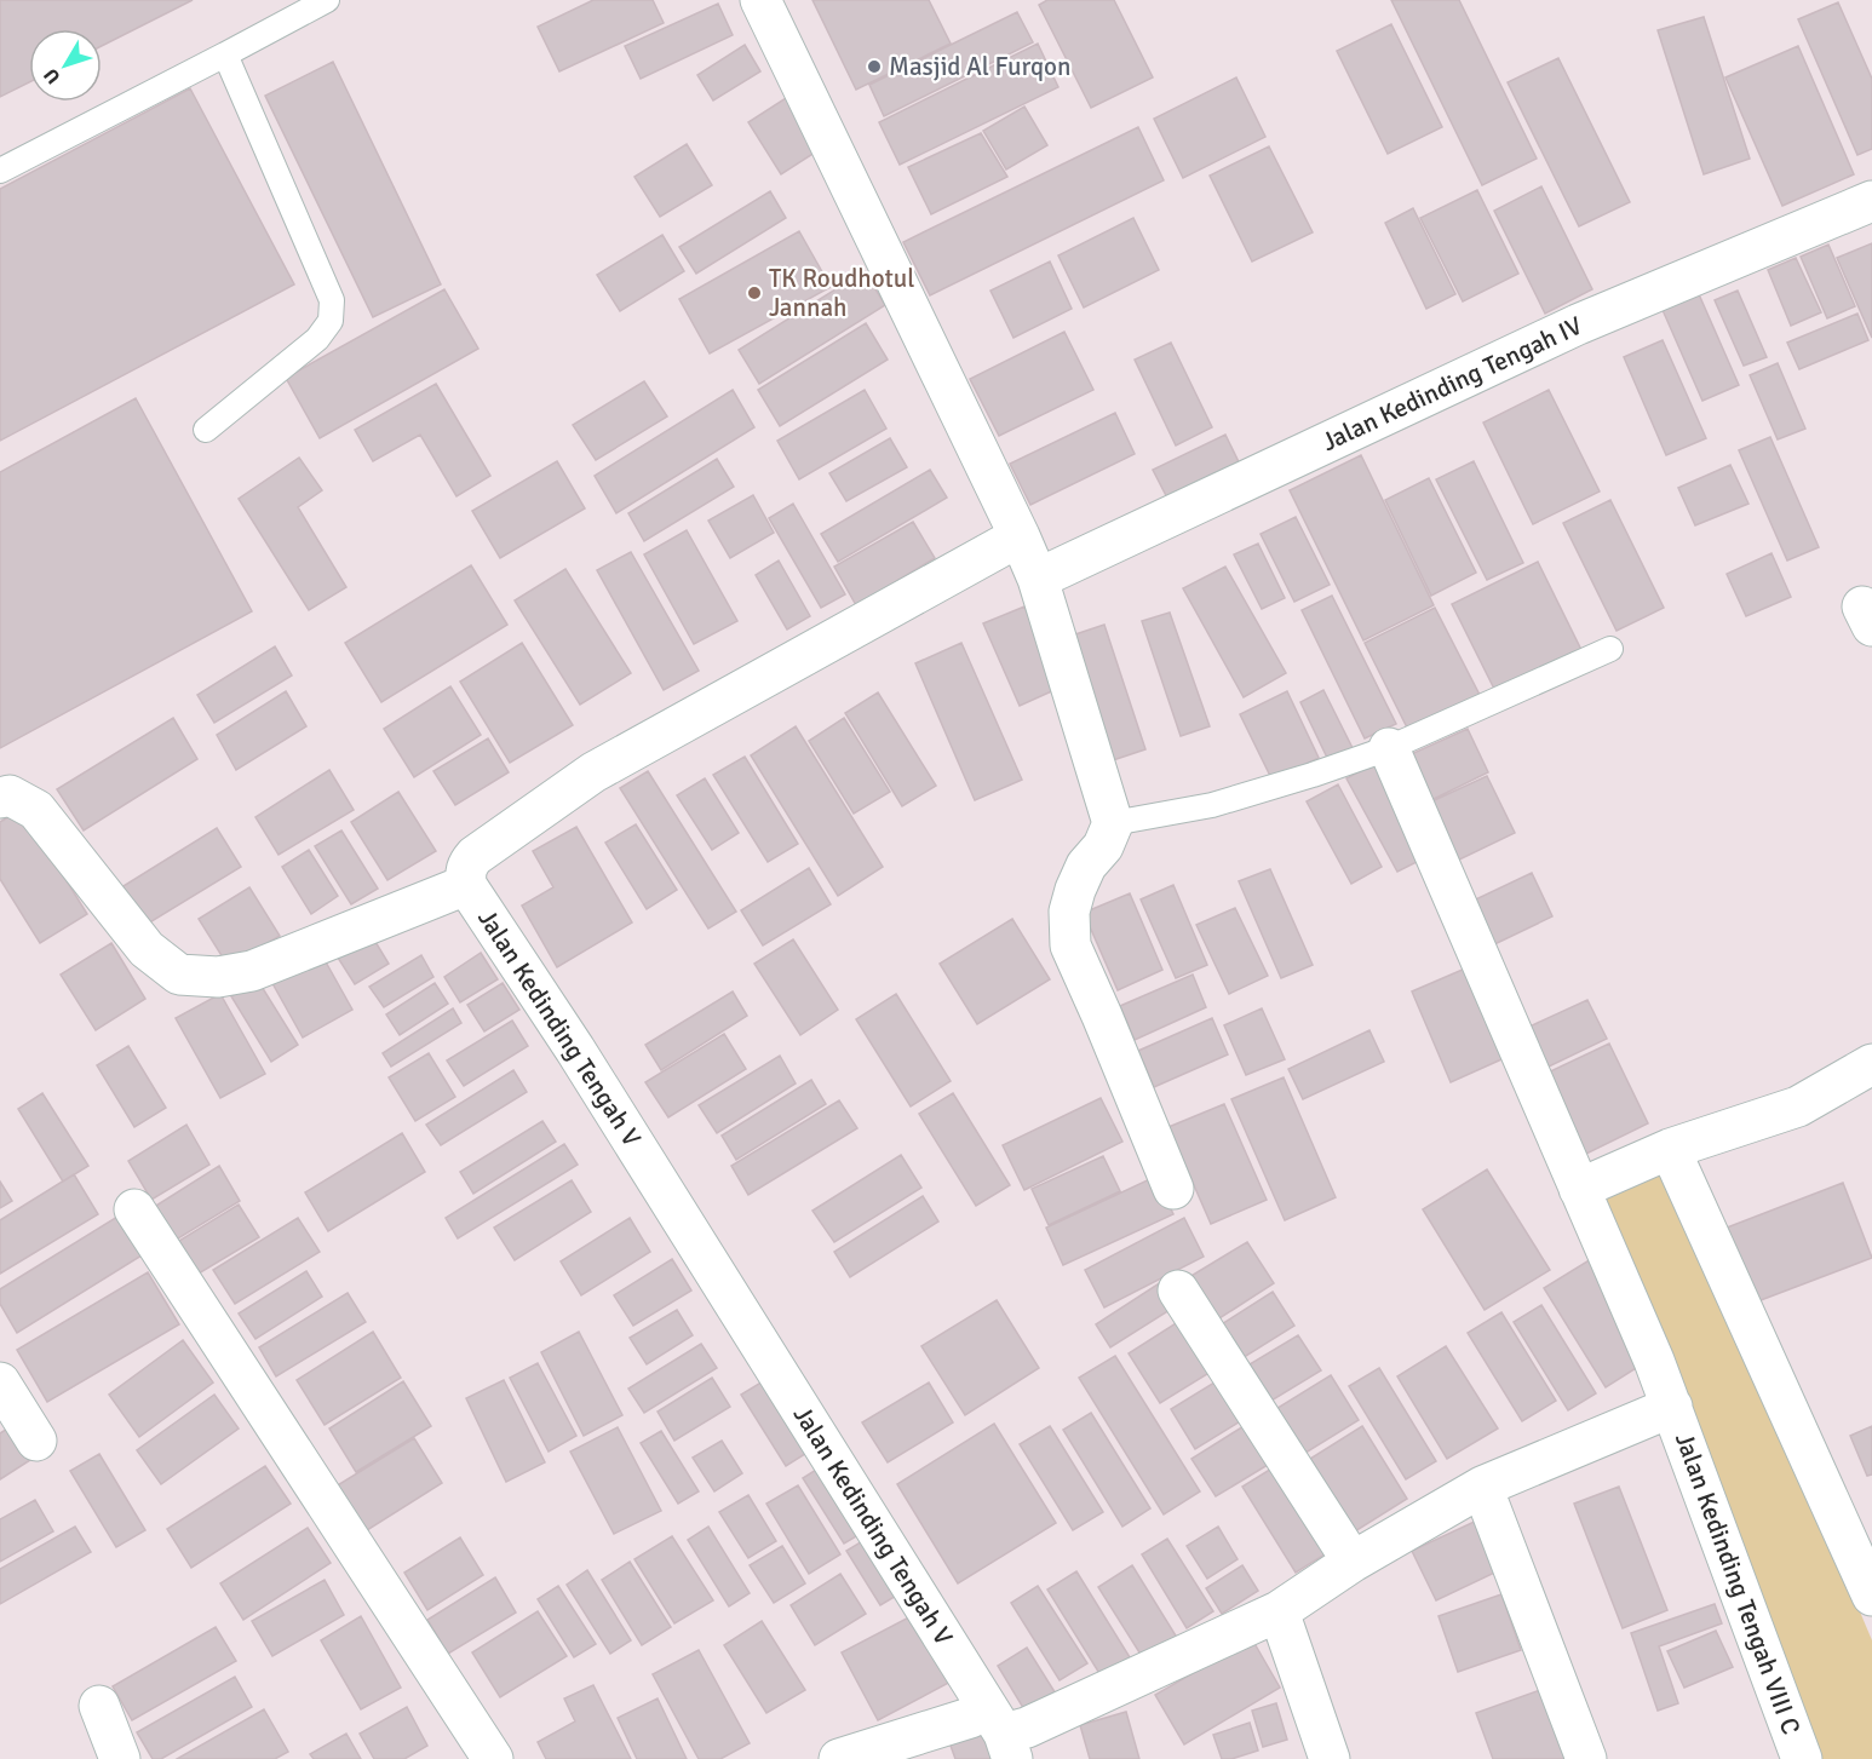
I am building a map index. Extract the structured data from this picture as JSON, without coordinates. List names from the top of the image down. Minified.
{"streets":{"street":["Jalan Kedinding Tengah IV","Jalan Kedinding Tengah V","Jalan Kedinding Tengah VIII C"]},"places":["Masjid Al Furqon","TK Roudhotul Jannah"],"north":"bottom left"}
